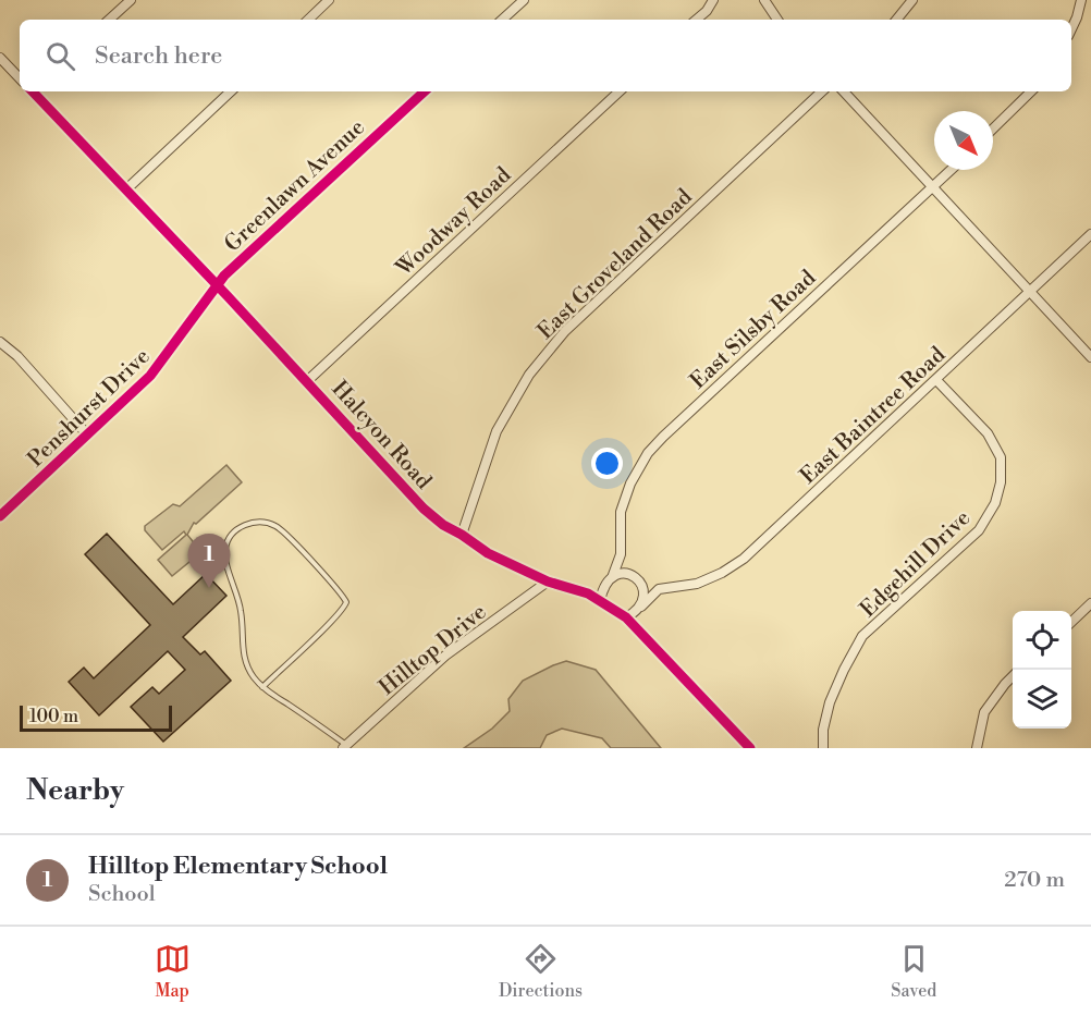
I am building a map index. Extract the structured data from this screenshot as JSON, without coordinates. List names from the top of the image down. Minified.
{"streets":{"street":["Greenlawn Avenue","Woodway Road","East Groveland Road","East Silsby Road","Penshurst Drive","East Baintree Road","Halcyon Road","Edgehill Drive","Hilltop Drive"]},"crossings":[["Greenlawn Avenue","Penshurst Drive"],["Greenlawn Avenue","Halcyon Road"],["Woodway Road","Halcyon Road"],["East Groveland Road","Halcyon Road"],["East Silsby Road","Halcyon Road"],["Penshurst Drive","Halcyon Road"],["East Baintree Road","Edgehill Drive"],["Halcyon Road","Hilltop Drive"]],"scale_bar":"100 m","north":"bottom right","page":{"search":"Search here","pins":"1","scale":"100 m","heading":"Nearby","list":[{"mark":"1","name":"Hilltop Elementary School","note":"School","value":"270 m"}],"nav":["Map","Directions","Saved"]}}
